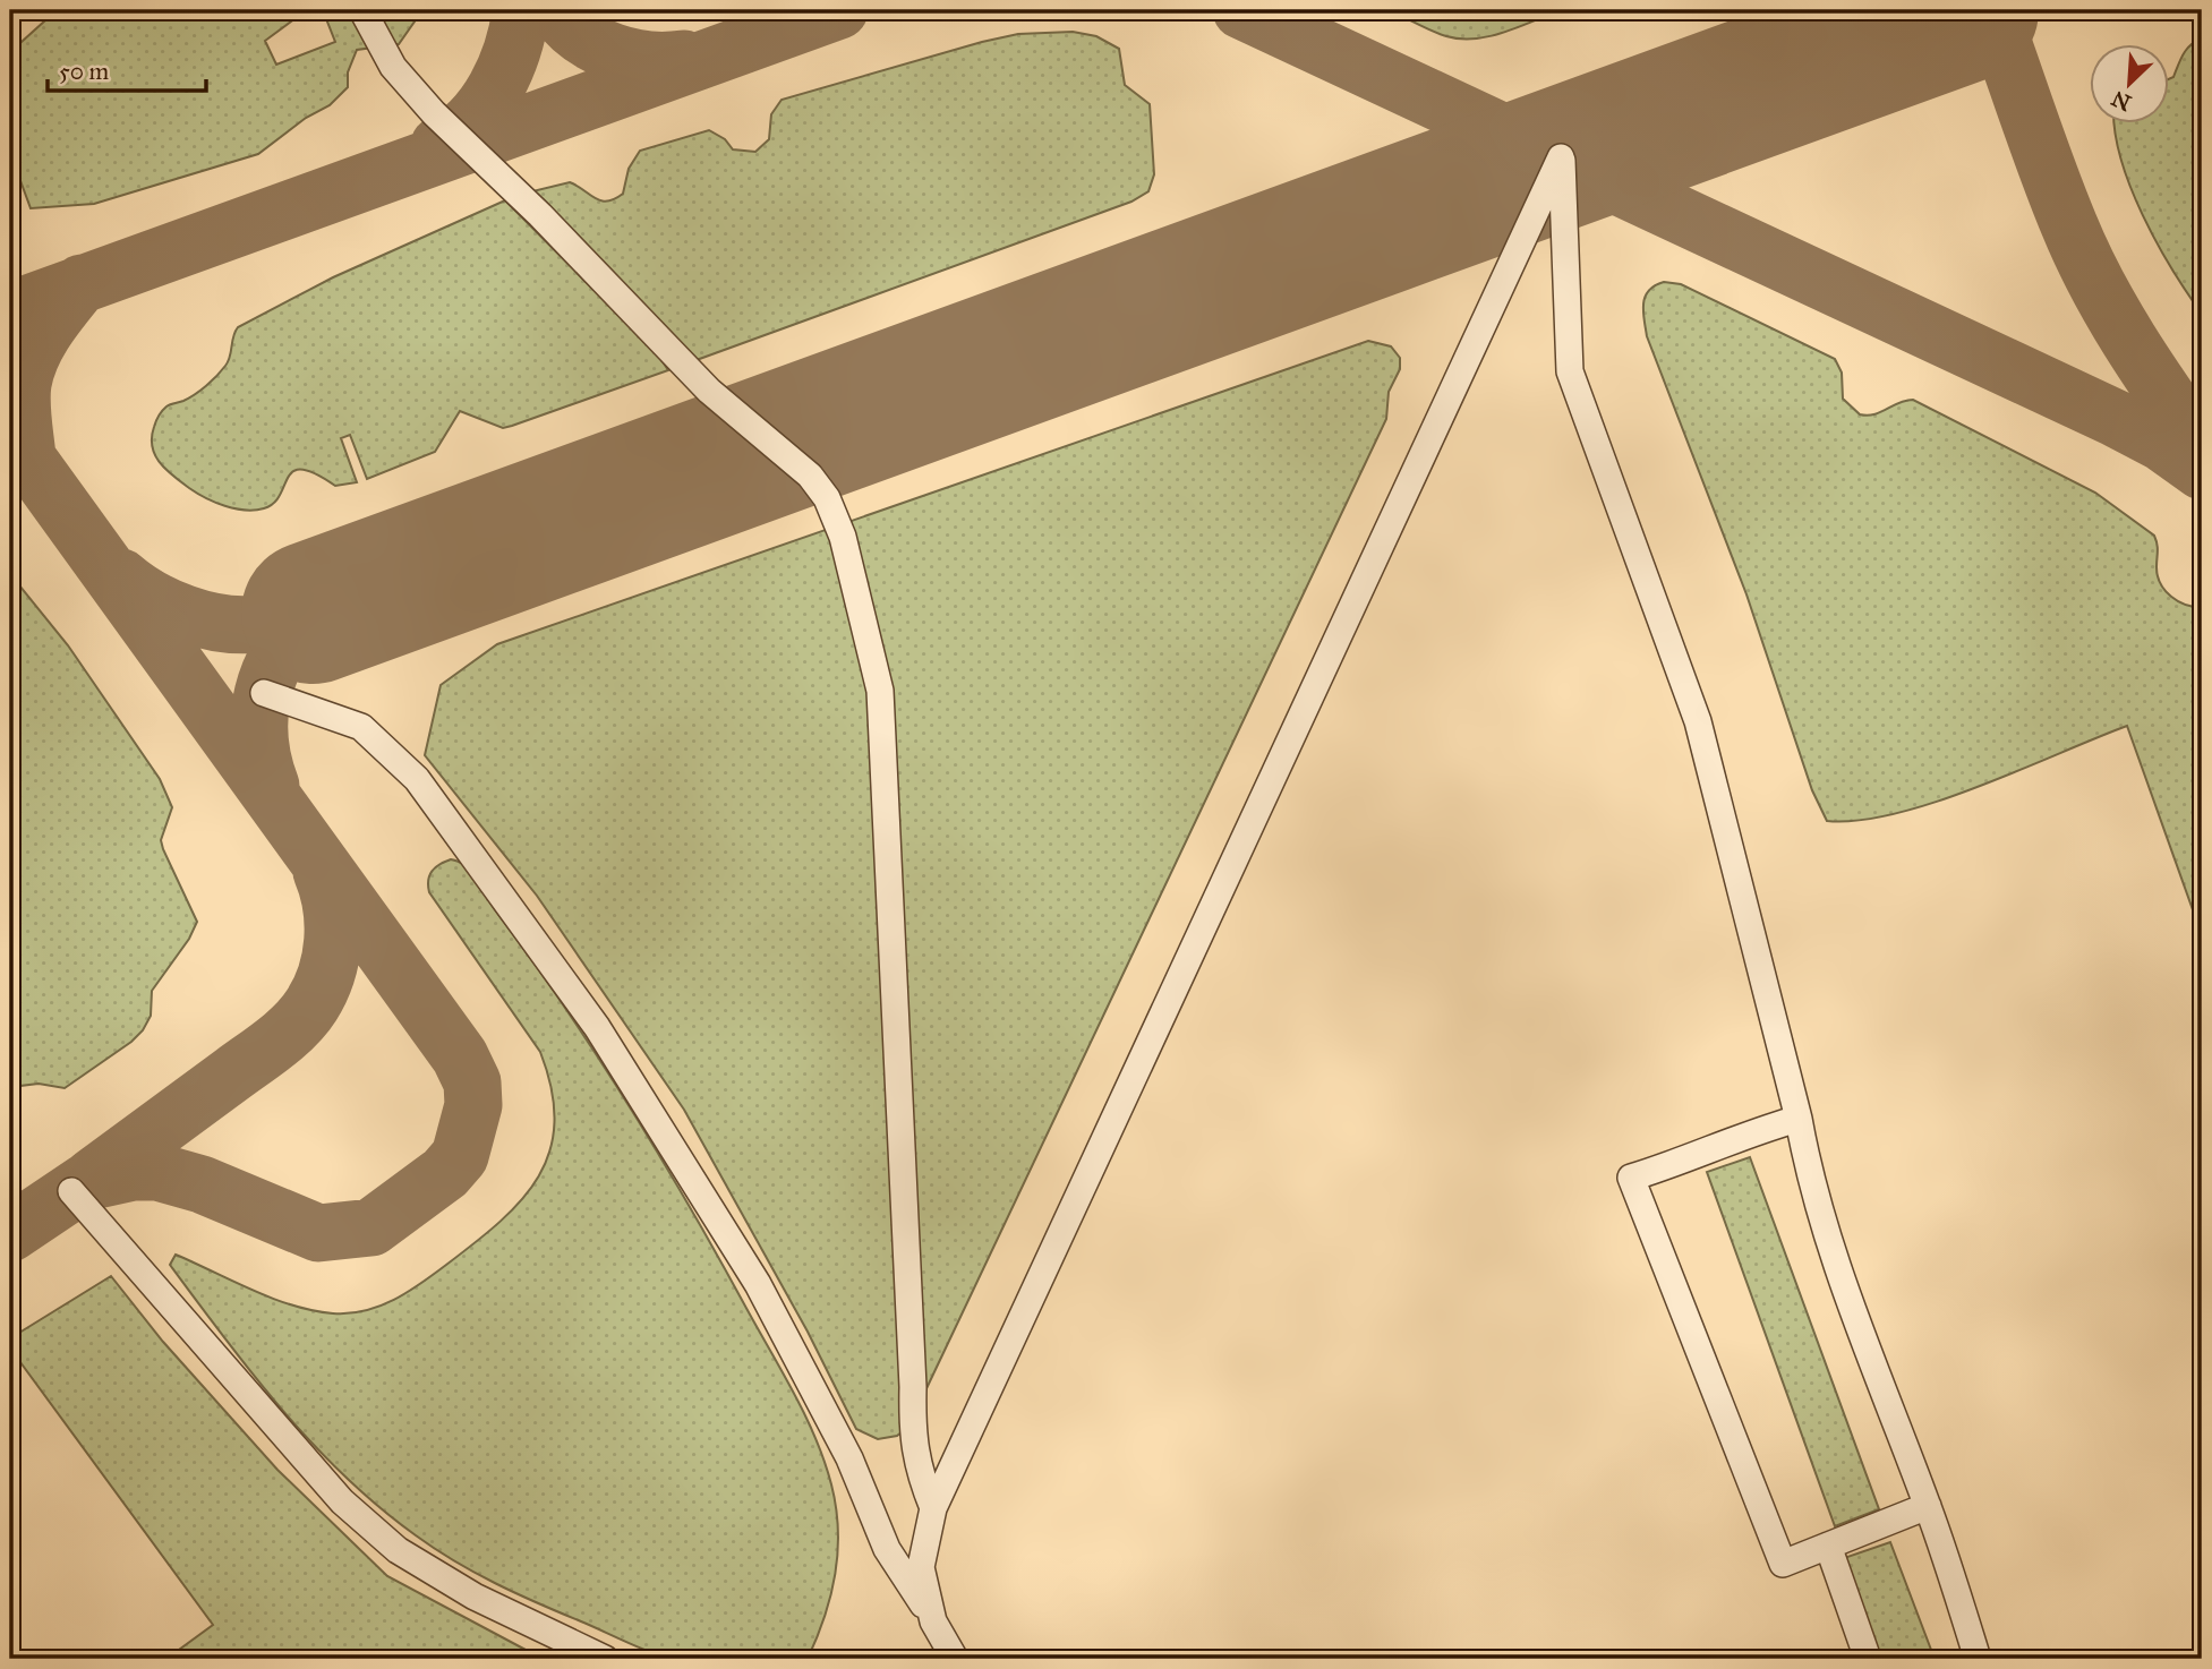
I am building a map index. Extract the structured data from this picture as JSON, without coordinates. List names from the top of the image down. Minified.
{"scale_bar":"50 m","north":"bottom left"}
